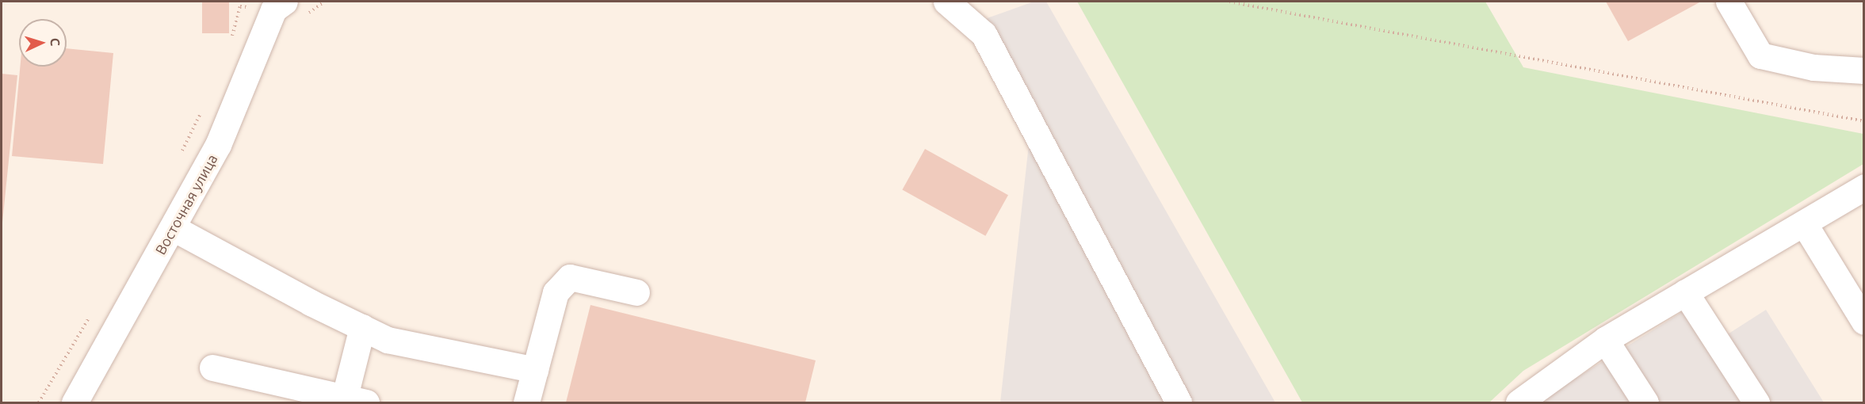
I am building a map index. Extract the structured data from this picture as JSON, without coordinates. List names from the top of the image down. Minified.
{"streets":{"street":["Восточная улица"]},"north":"right"}
